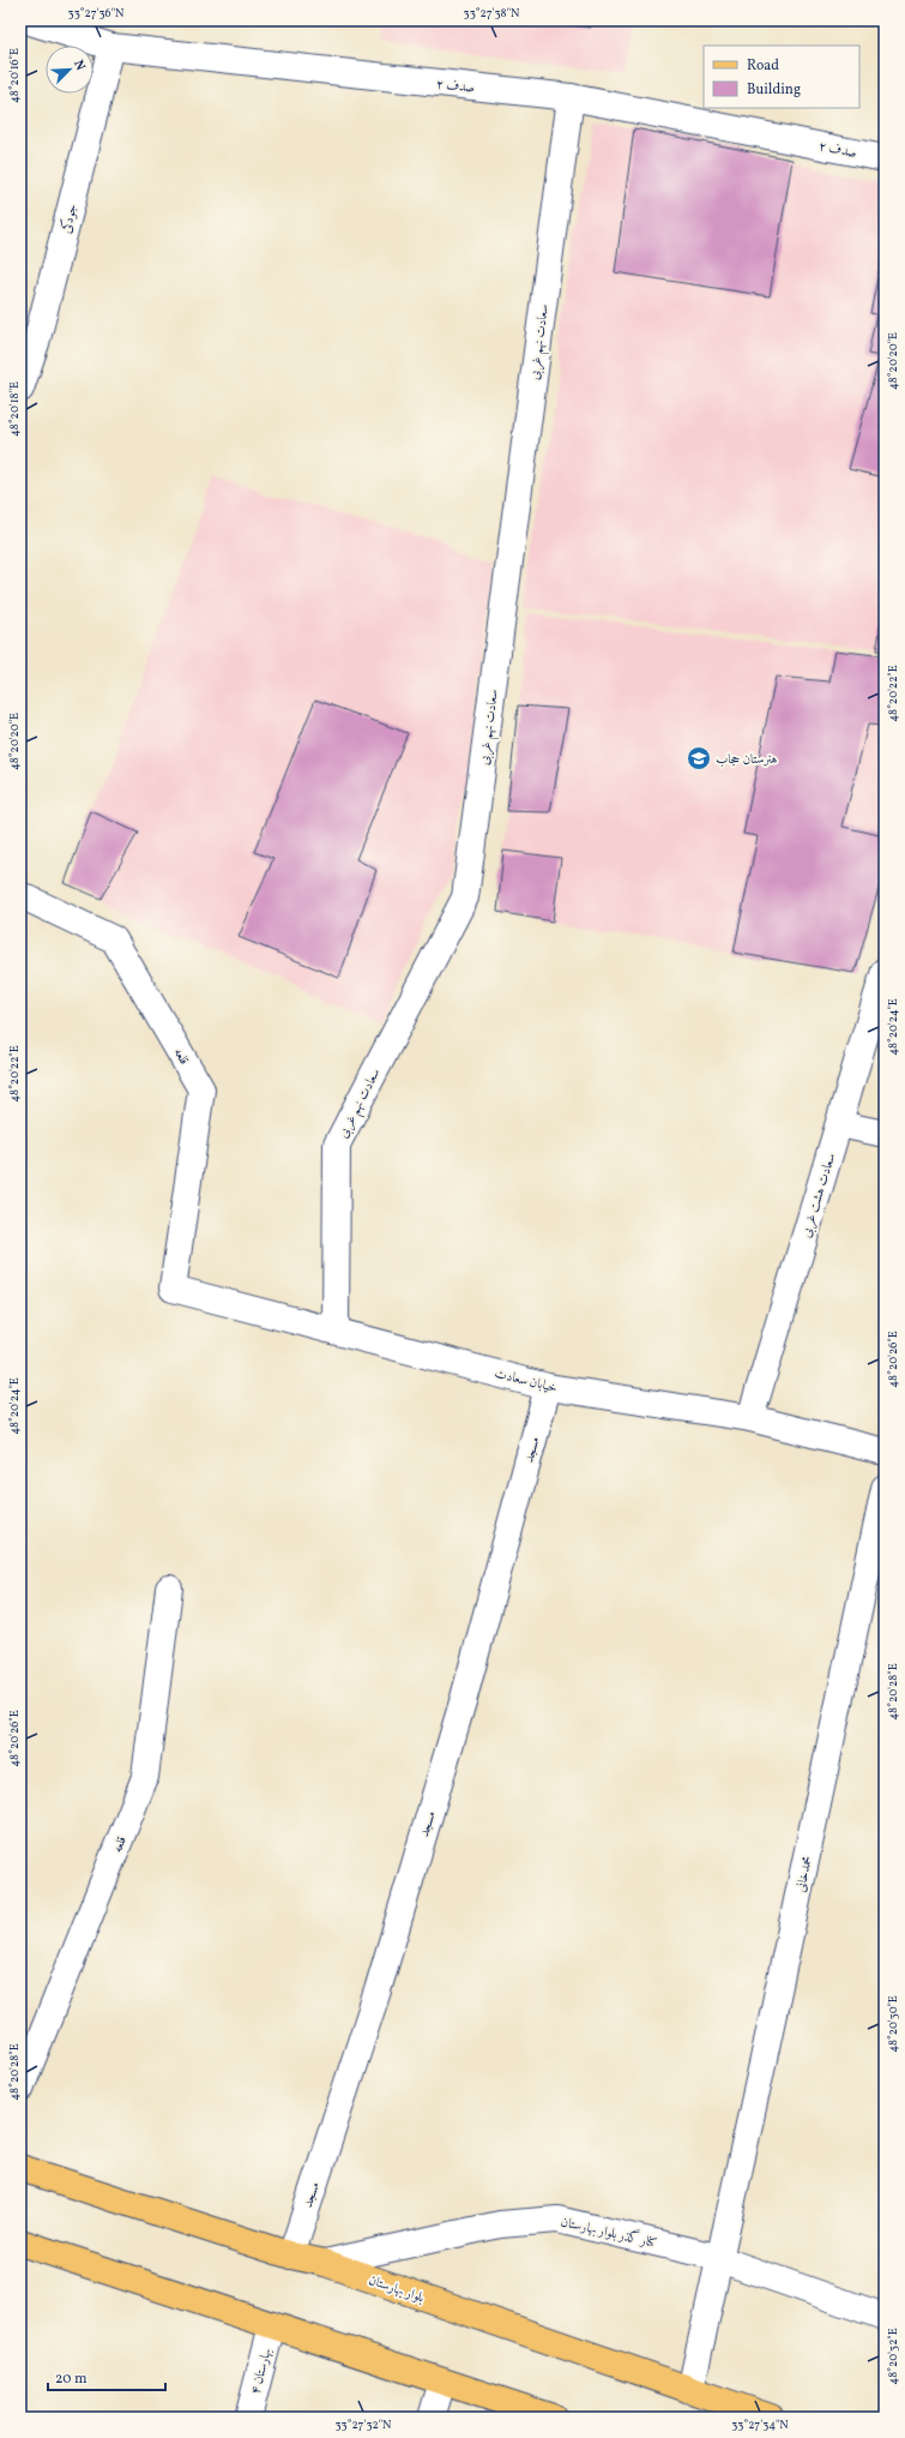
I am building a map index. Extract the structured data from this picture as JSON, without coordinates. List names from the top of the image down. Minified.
{"streets":{"main road":["بلوار بهارستان"],"street":["صدف ۲","جودکی","سعادت نهم غربی","قلعه","سعادت هشت غربی","خیابان سعادت","مسجد","محمدخانی","کنار گذر بلوار بهارستان","بهارستان ۴"]},"crossings":[["صدف ۲","جودکی"],["صدف ۲","سعادت نهم غربی"],["سعادت نهم غربی","خیابان سعادت"],["قلعه","خیابان سعادت"],["سعادت هشت غربی","خیابان سعادت"],["خیابان سعادت","مسجد"],["مسجد","بلوار بهارستان"],["محمدخانی","کنار گذر بلوار بهارستان"],["محمدخانی","بلوار بهارستان"],["کنار گذر بلوار بهارستان","بلوار بهارستان"]],"places":{"school or university":["هنرستان حجاب"]},"legend":["Road","Building"],"scale_bar":"20 m","north":"top right","coordinates":["33°27'36\"N","33°27'38\"N","48°20'16\"E","48°20'20\"E","48°20'18\"E","48°20'22\"E","48°20'24\"E","48°20'26\"E","48°20'28\"E","48°20'30\"E","48°20'32\"E","33°27'32\"N","33°27'34\"N"]}
